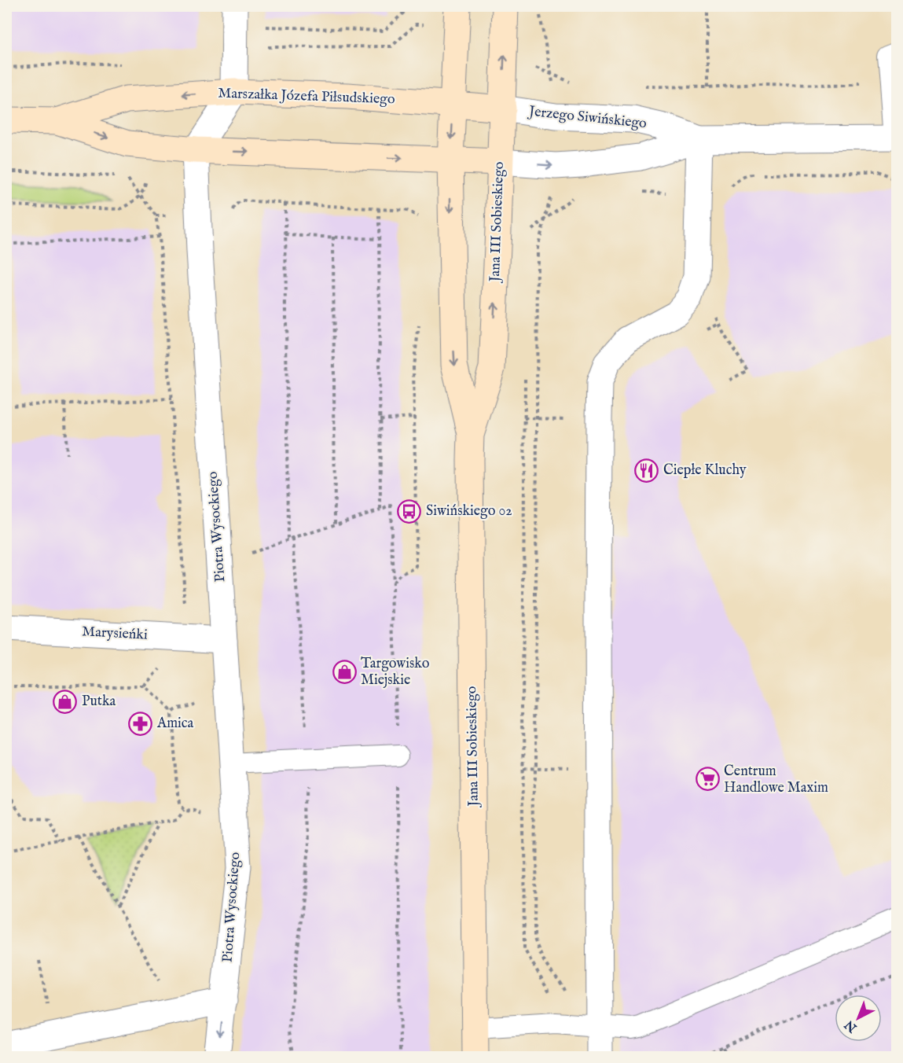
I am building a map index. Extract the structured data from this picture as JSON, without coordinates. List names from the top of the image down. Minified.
{"streets":{"street":["Marszałka Józefa Piłsudskiego","Jerzego Siwińskiego","Jana III Sobieskiego","Piotra Wysockiego","Marysieńki"]},"crossings":[["Marszałka Józefa Piłsudskiego","Jerzego Siwińskiego"],["Marszałka Józefa Piłsudskiego","Jana III Sobieskiego"],["Marszałka Józefa Piłsudskiego","Piotra Wysockiego"],["Jerzego Siwińskiego","Jana III Sobieskiego"],["Piotra Wysockiego","Marysieńki"]],"places":{"restaurant":["Ciepłe Kluchy"],"bus stop":["Siwińskiego 02"],"shop":["Targowisko Miejskie","Putka"],"pharmacy":["Amica"],"supermarket":["Centrum Handlowe Maxim"]},"north":"bottom left"}
